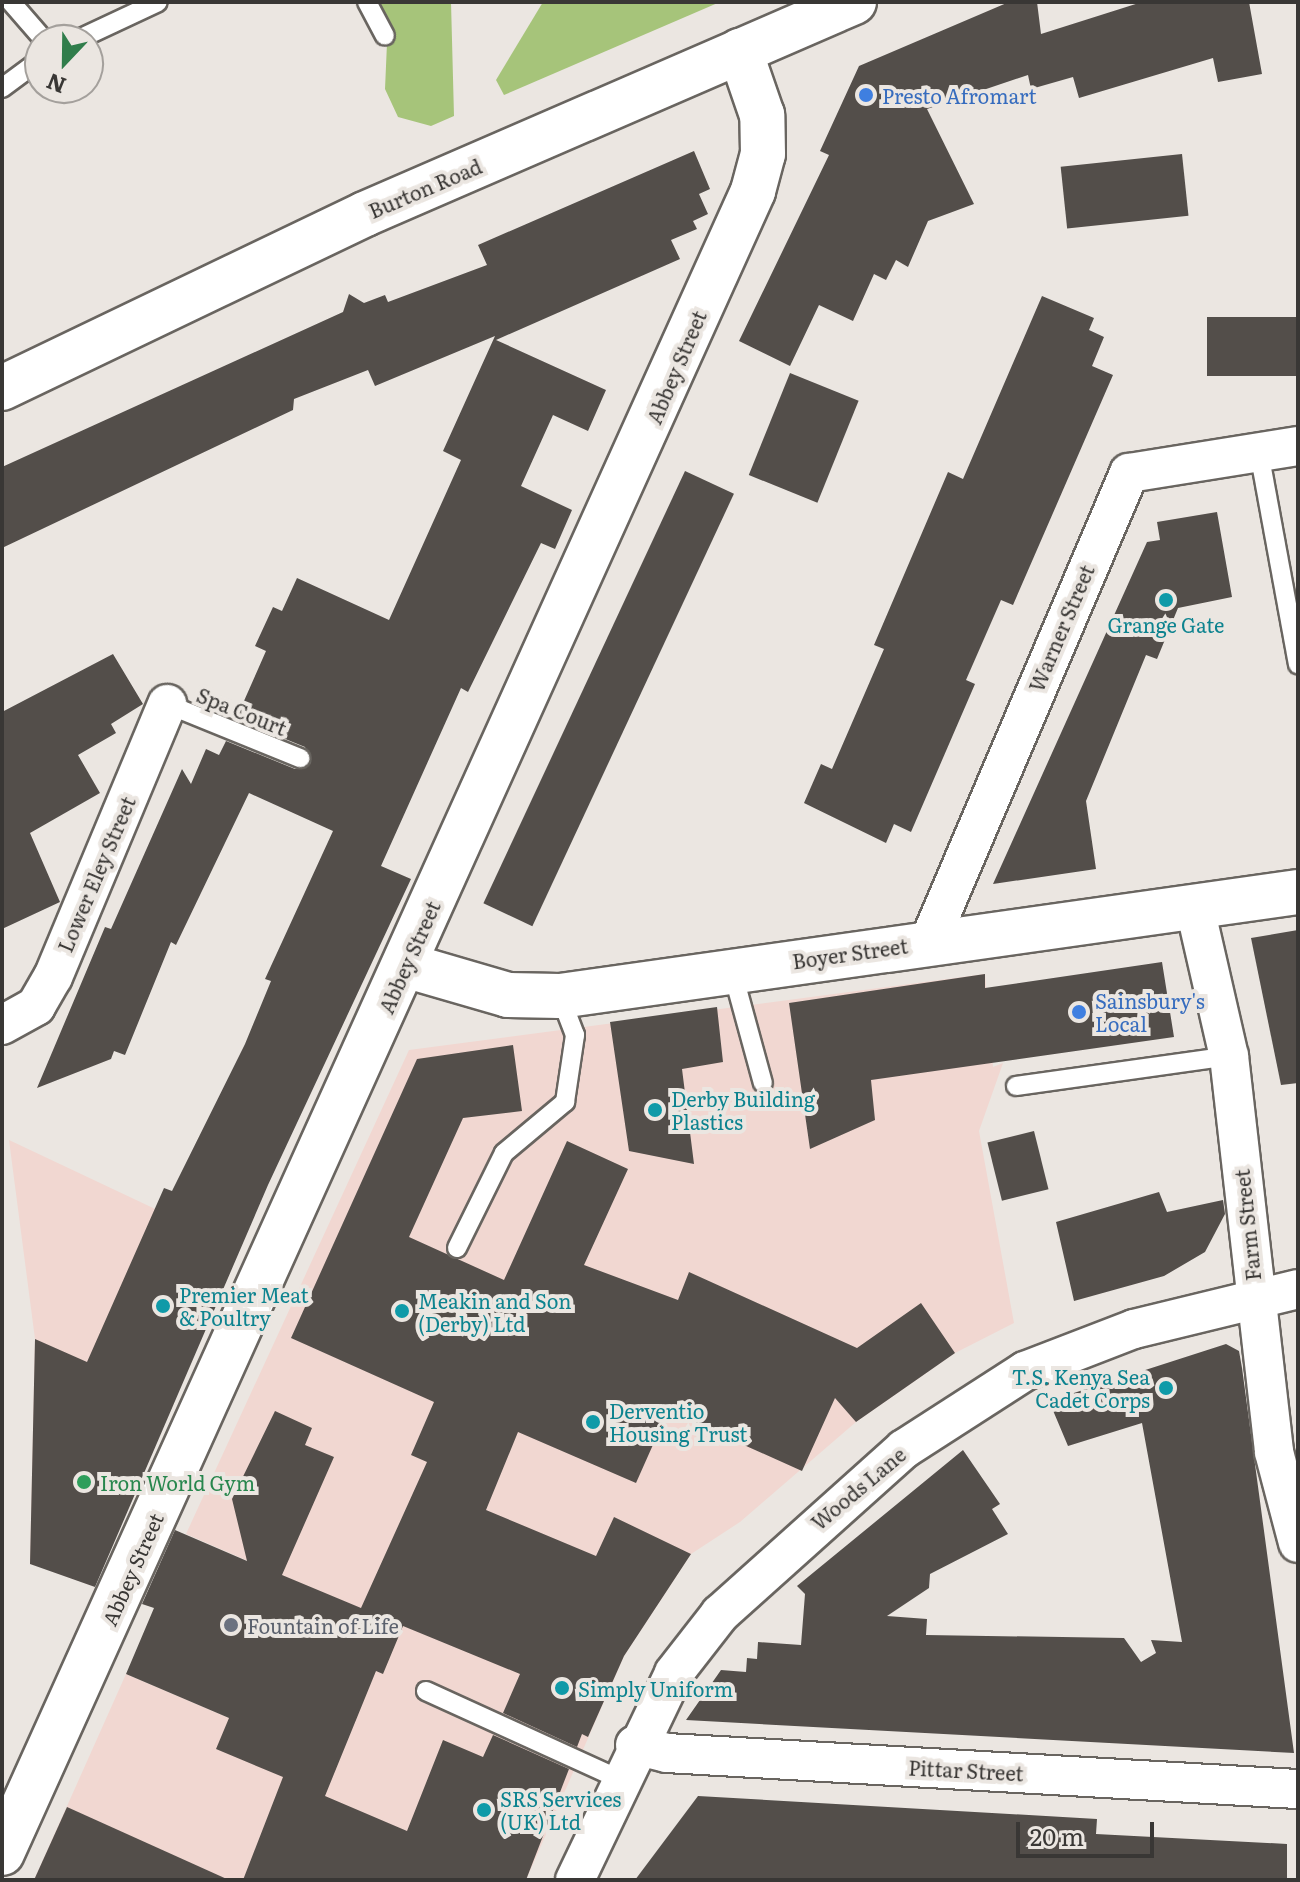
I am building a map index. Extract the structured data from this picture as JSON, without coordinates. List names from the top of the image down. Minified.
{"streets":{"street":["Burton Road","Abbey Street","Warner Street","Lower Eley Street","Boyer Street","Farm Street","Woods Lane","Pittar Street"],"lane":["Spa Court"]},"crossings":[["Burton Road","Abbey Street"],["Abbey Street","Boyer Street"],["Warner Street","Boyer Street"],["Spa Court","Lower Eley Street"],["Boyer Street","Farm Street"],["Farm Street","Woods Lane"],["Woods Lane","Pittar Street"]],"places":["Presto Afromart","Grange Gate","Sainsbury's Local","Derby Building Plastics","Premier Meat & Poultry","Meakin and Son (Derby) Ltd","T.S. Kenya Sea Cadet Corps","Derventio Housing Trust","Iron World Gym","Fountain of Life","Simply Uniform","SRS Services (UK) Ltd"],"scale_bar":"20 m","north":"bottom"}
